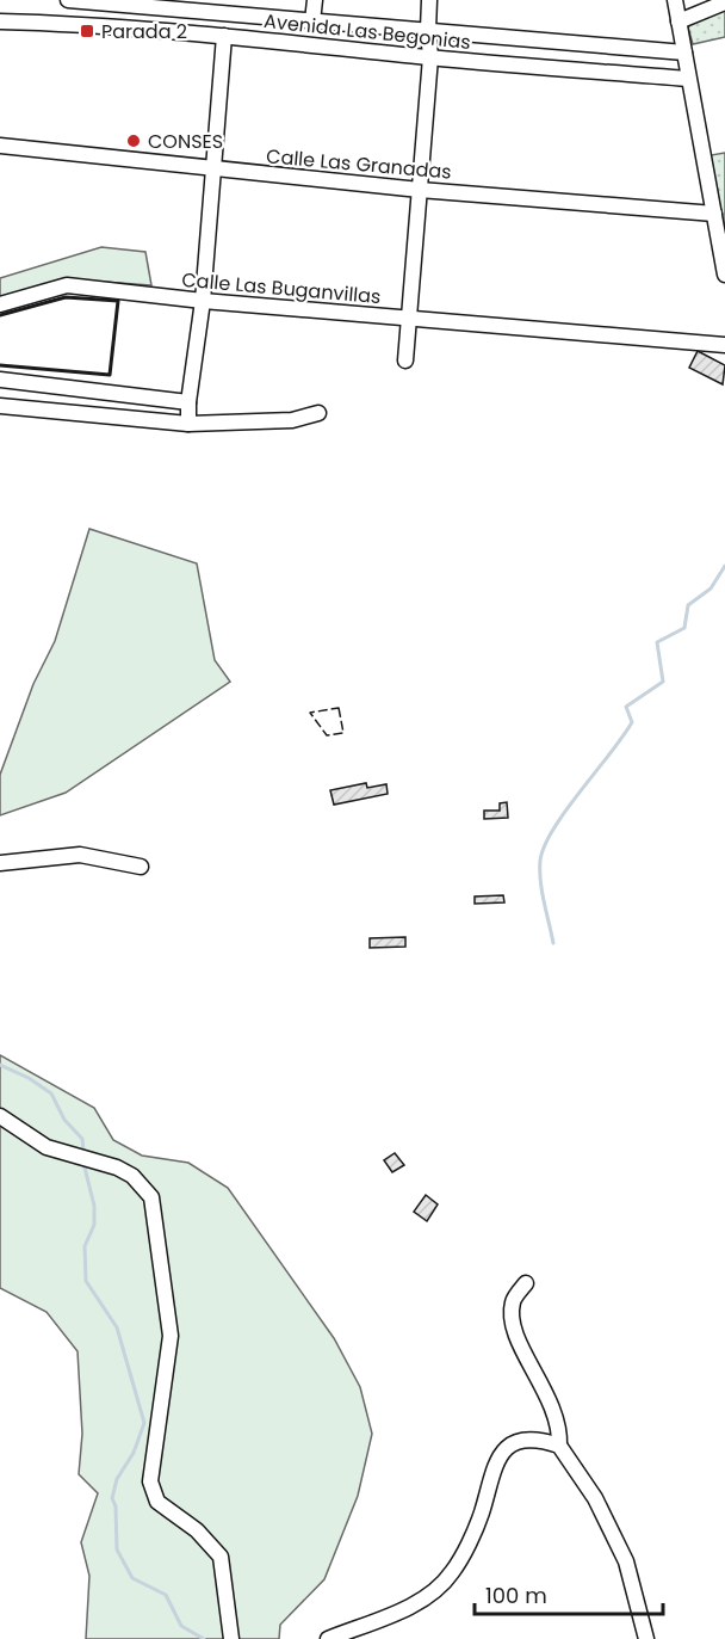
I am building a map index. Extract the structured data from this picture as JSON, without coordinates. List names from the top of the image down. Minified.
{"streets":{"street":["Avenida Las Begonias","Calle Las Granadas","Calle Las Buganvillas"]},"places":{"transit":["Parada 2"],"other":["CONSES"]},"scale_bar":"100 m"}
